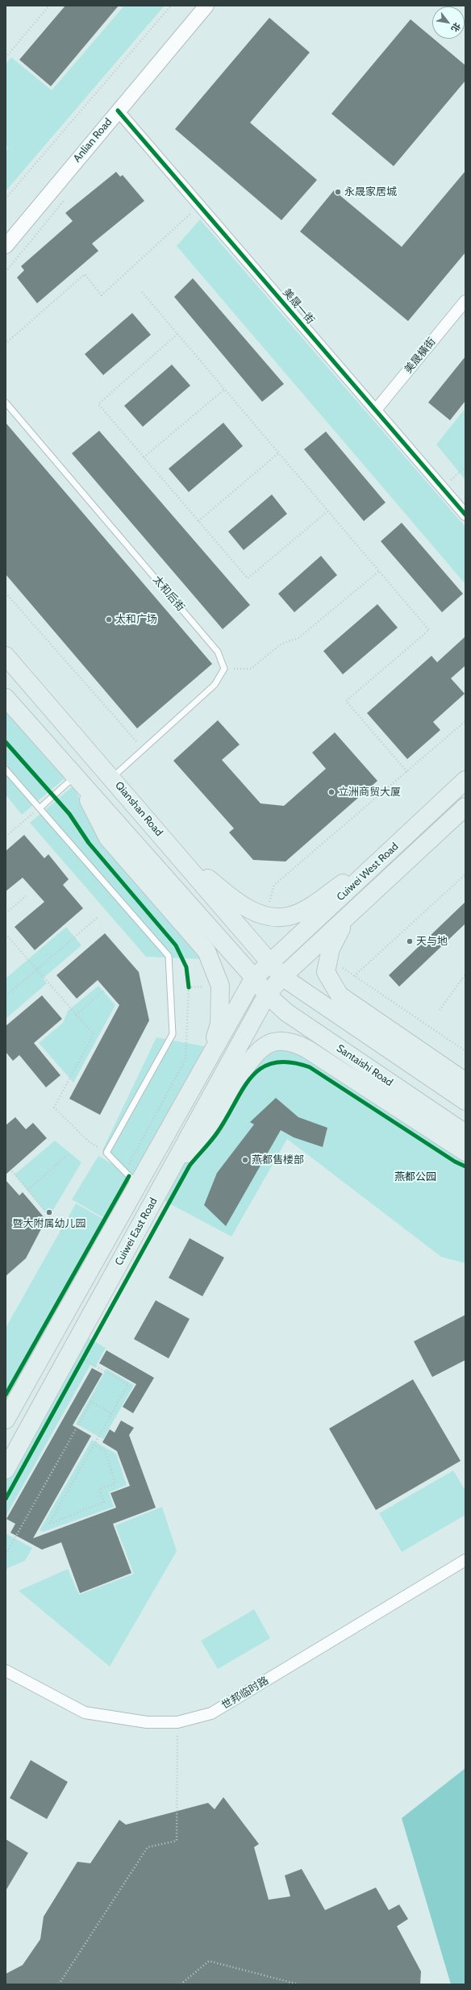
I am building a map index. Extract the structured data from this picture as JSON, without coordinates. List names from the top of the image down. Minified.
{"streets":{"main road":["Qianshan Road","Cuiwei West Road","Santaishi Road","Cuiwei East Road"],"street":["Anlian Road","美晟一街","美晟橫街","世邦临时路"],"lane":["太和后街"]},"crossings":[["Anlian Road","美晟一街"],["美晟一街","美晟橫街"],["Qianshan Road","Cuiwei West Road"],["Cuiwei West Road","Santaishi Road"],["Cuiwei West Road","Cuiwei East Road"],["Santaishi Road","Cuiwei East Road"]],"parks":["燕都公园"],"places":["永晟家居城","太和广场","立洲商贸大厦","天与地","燕都售楼部","暨大附属幼儿园"],"north":"bottom right"}
